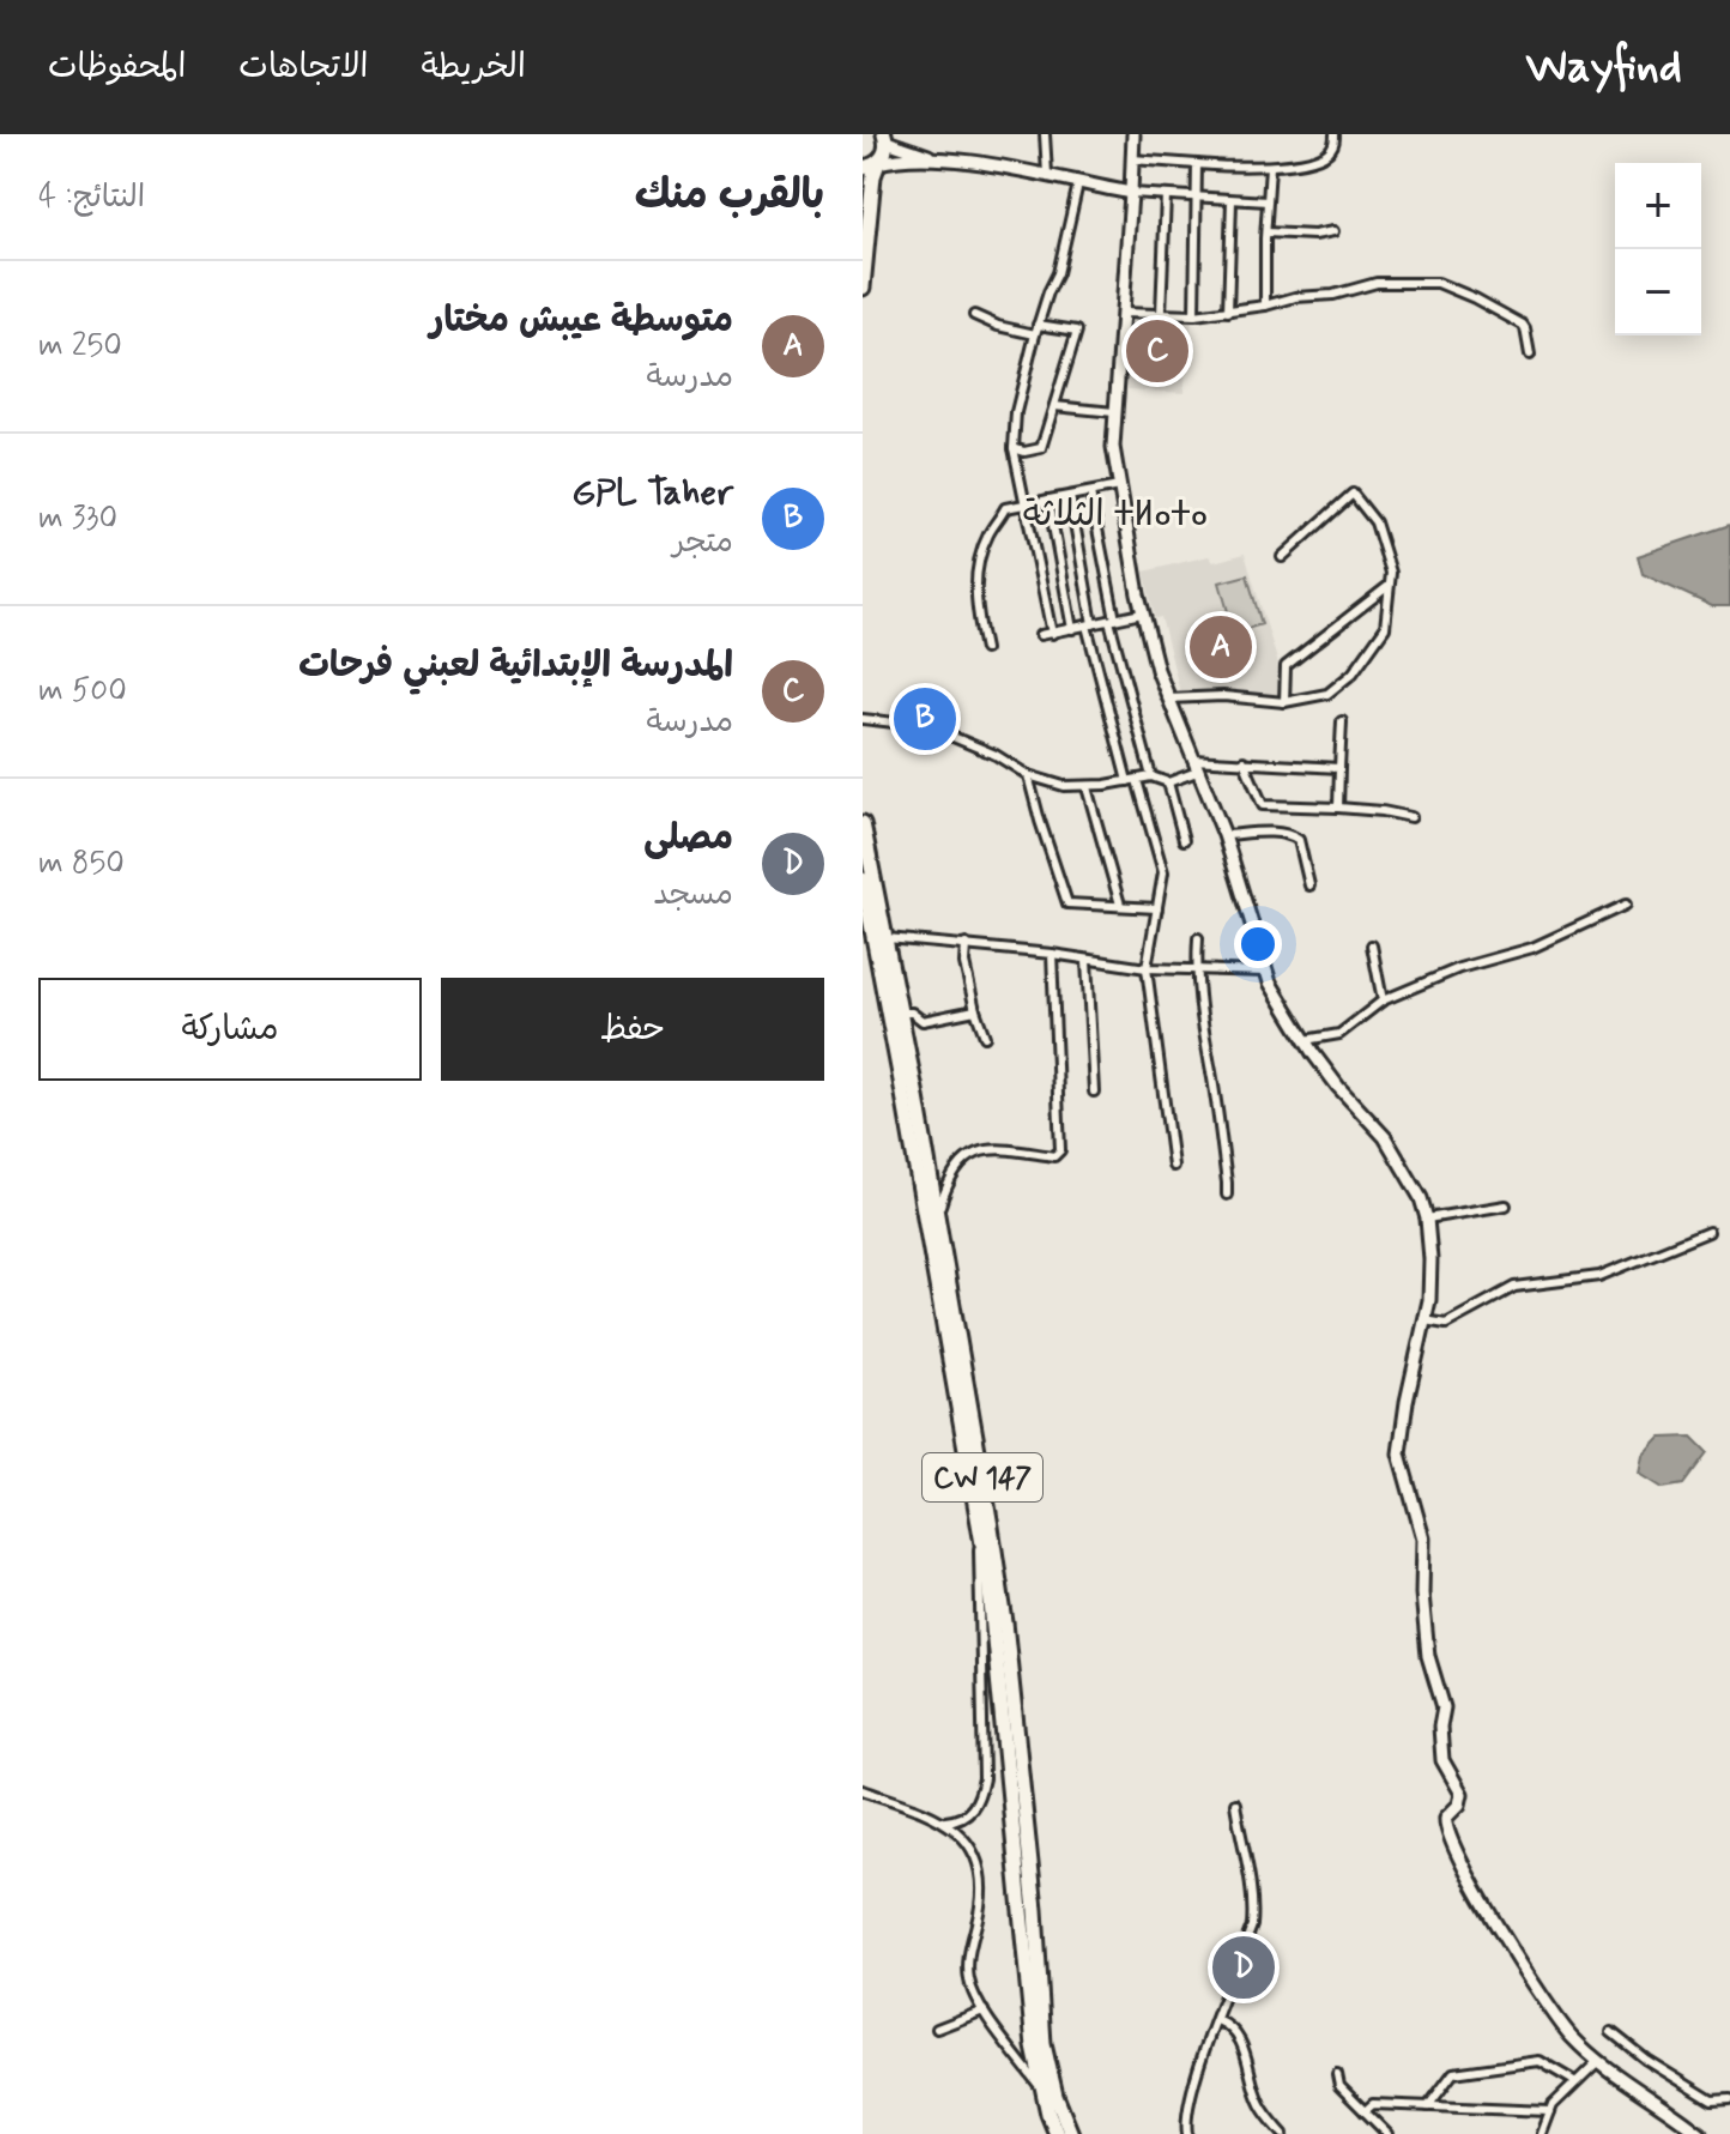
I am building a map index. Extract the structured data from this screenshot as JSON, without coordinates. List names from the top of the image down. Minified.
{"streets":{"highway":["CW 147"]},"districts":["الثلاثة ⵜⵍⴰⵜⴰ"],"page":{"header":"Wayfind","nav":["الخريطة","الاتجاهات","المحفوظات"],"heading":["بالقرب منك","النتائج: 4"],"map_buttons":["+","−"],"list":[{"mark":"A","name":"متوسطة عيبش مختار","note":"مدرسة","value":"250 m"},{"mark":"B","name":"GPL Taher","note":"متجر","value":"330 m"},{"mark":"C","name":"المدرسة الإبتدائية لعبني فرحات","note":"مدرسة","value":"500 m"},{"mark":"D","name":"مصلى","note":"مسجد","value":"850 m"}],"pins":["C","A","B","D"],"buttons":["حفظ","مشاركة"]}}
